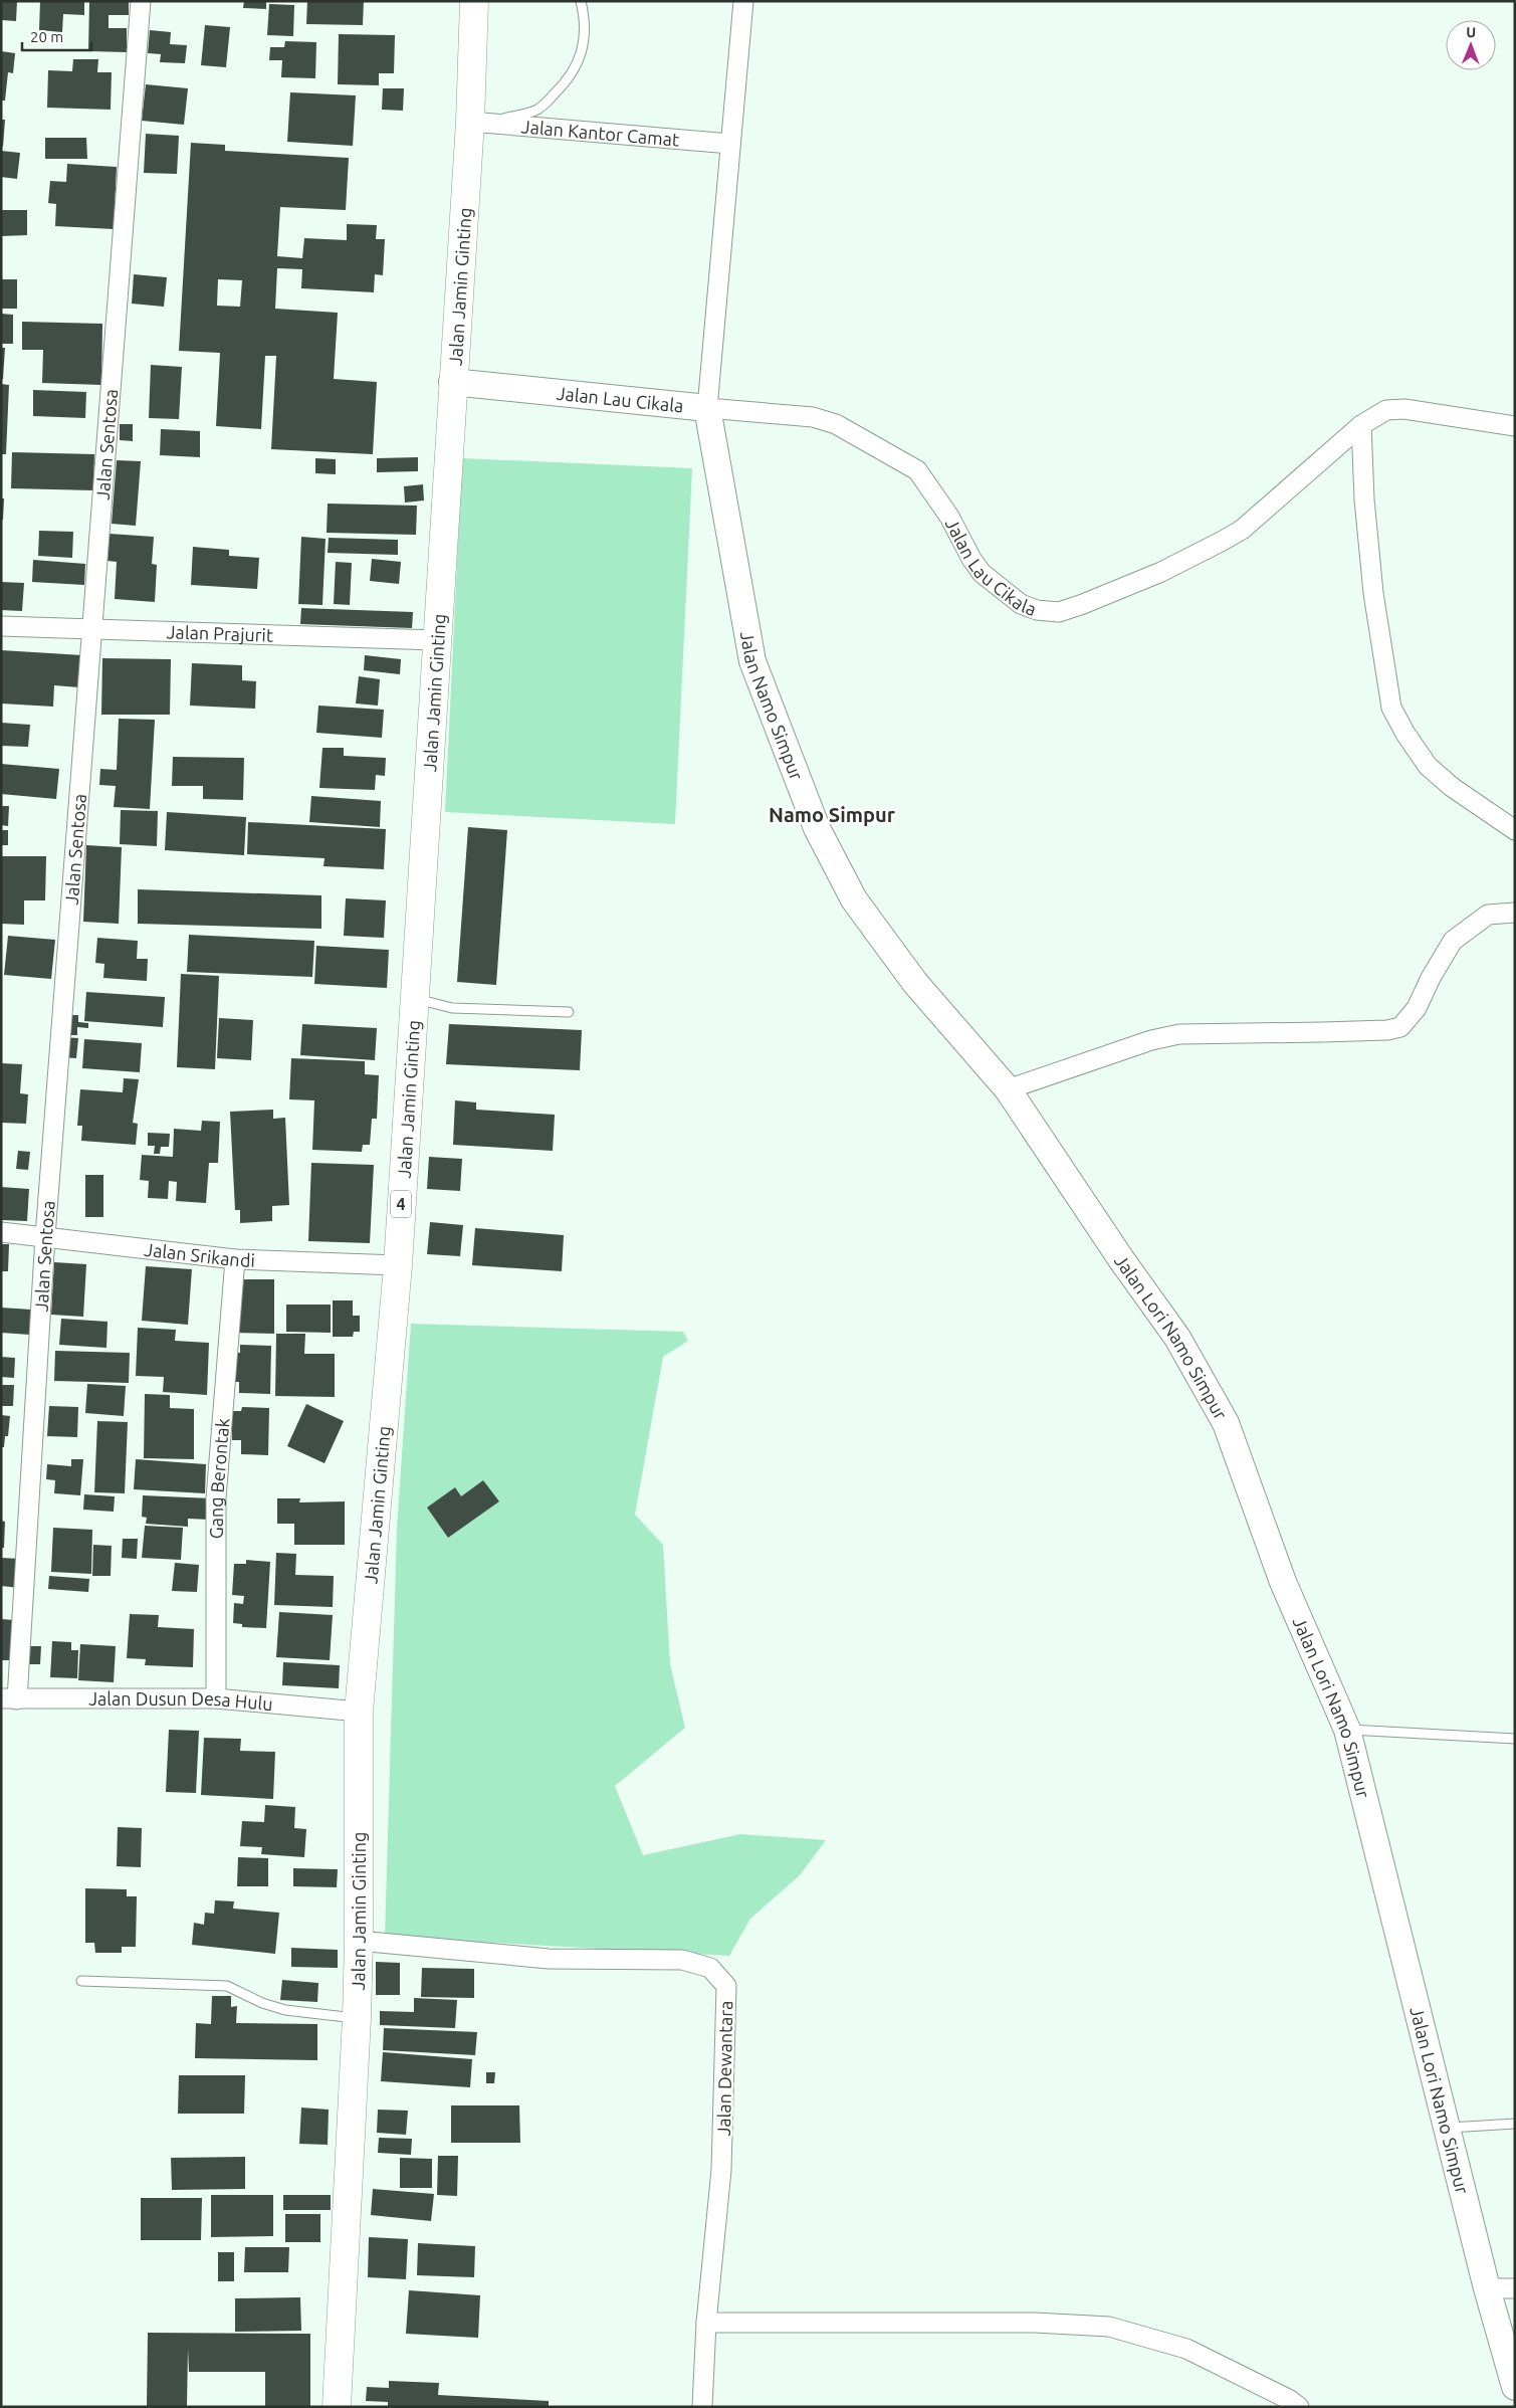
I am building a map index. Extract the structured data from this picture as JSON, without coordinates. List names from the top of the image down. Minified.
{"streets":{"highway":["Jalan Jamin Ginting","4"],"street":["Jalan Kantor Camat","Jalan Lau Cikala","Jalan Sentosa","Jalan Prajurit","Jalan Namo Simpur","Jalan Srikandi","Jalan Lori Namo Simpur","Gang Berontak","Jalan Dusun Desa Hulu","Jalan Dewantara"]},"crossings":[["Jalan Kantor Camat","Jalan Jamin Ginting"],["Jalan Jamin Ginting","Jalan Lau Cikala"],["Jalan Jamin Ginting","Jalan Prajurit"],["Jalan Jamin Ginting","Jalan Srikandi"],["Jalan Jamin Ginting","Jalan Dusun Desa Hulu"],["Jalan Jamin Ginting","Jalan Dewantara"],["Jalan Lau Cikala","Jalan Namo Simpur"],["Jalan Sentosa","Jalan Prajurit"],["Jalan Sentosa","Jalan Srikandi"],["Jalan Sentosa","Jalan Dusun Desa Hulu"],["Jalan Namo Simpur","Jalan Lori Namo Simpur"],["Jalan Srikandi","Gang Berontak"],["Gang Berontak","Jalan Dusun Desa Hulu"]],"districts":["Namo Simpur"],"scale_bar":"20 m","north":"top"}
